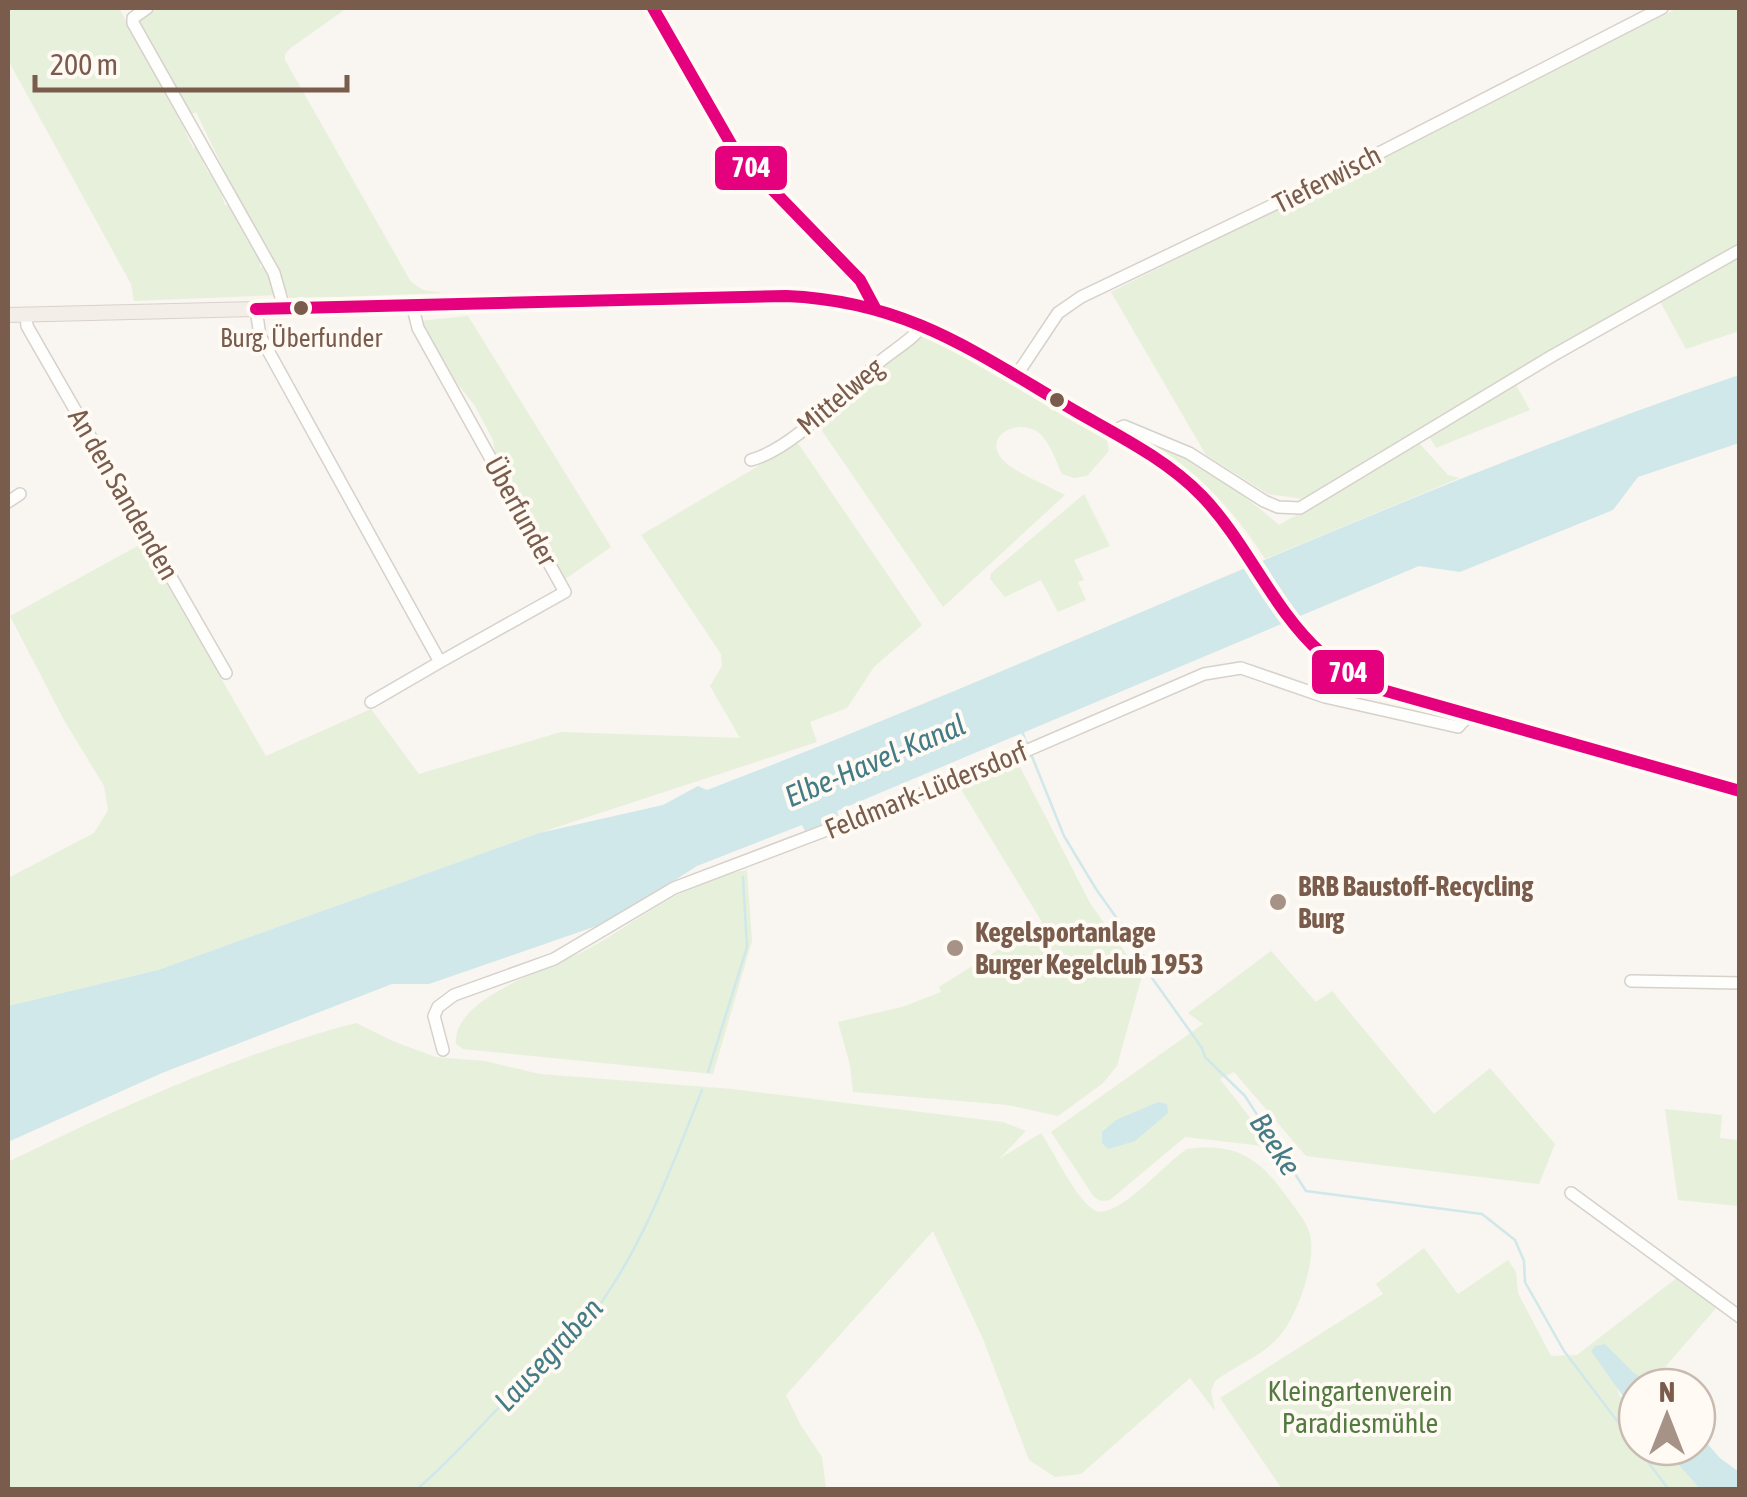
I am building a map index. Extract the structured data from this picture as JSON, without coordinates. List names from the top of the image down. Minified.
{"streets":{"street":["Tieferwisch","Mittelweg","An den Sandenden","Überfunder","Feldmark-Lüdersdorf"]},"water":["Elbe-Havel-Kanal","Beeke","Lausegraben"],"parks":["Kleingartenverein Paradiesmühle"],"places":["Burg, Überfunder","BRB Baustoff-Recycling Burg","Kegelsportanlage Burger Kegelclub 1953"],"lines":["transit line 704"],"scale_bar":"200 m","north":"top"}
